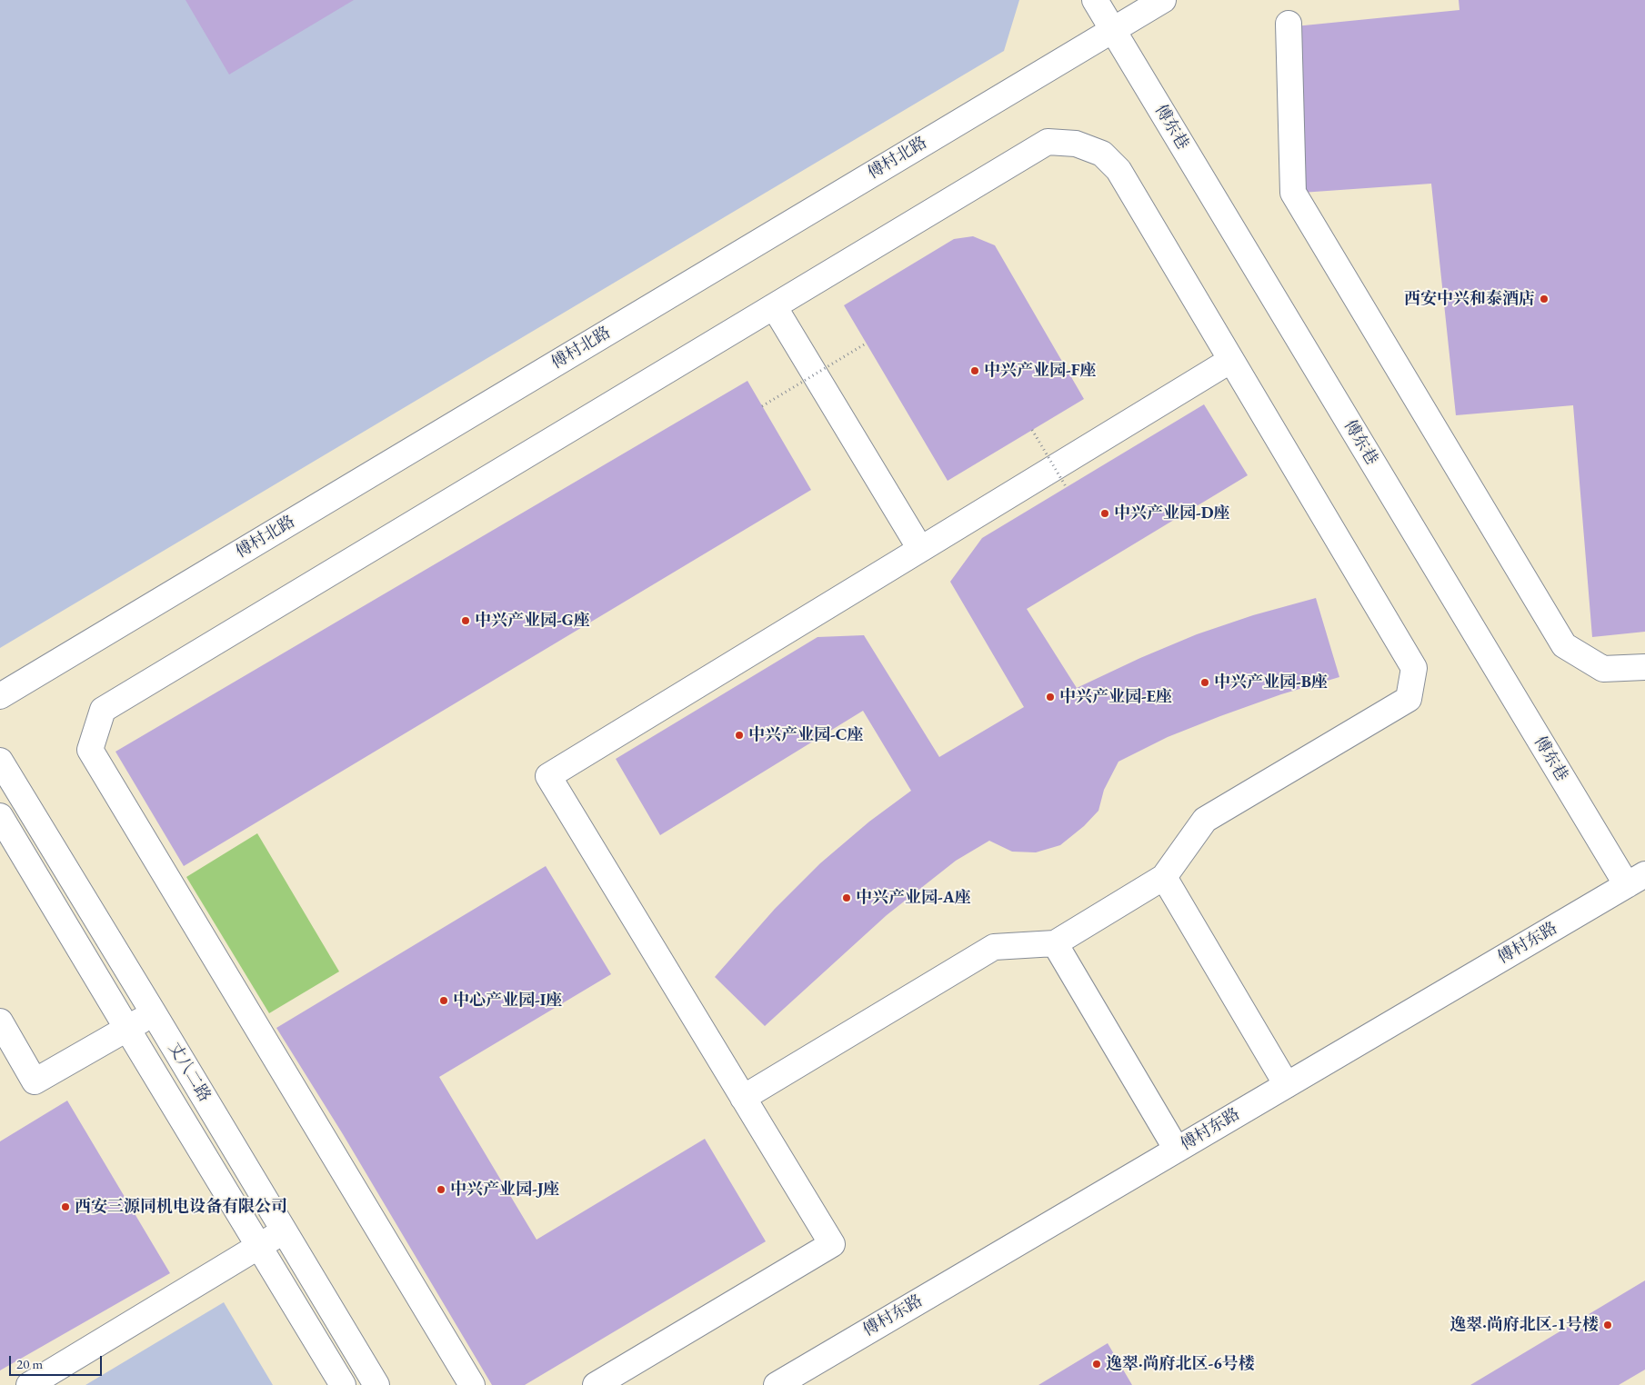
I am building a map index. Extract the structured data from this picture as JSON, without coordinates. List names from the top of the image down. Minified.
{"streets":{"street":["傅东巷","傅村北路","傅村东路","丈八二路"]},"crossings":[["傅东巷","傅村北路"],["傅东巷","傅村东路"]],"places":["西安中兴和泰酒店","中兴产业园-F座","中兴产业园-D座","中兴产业园-G座","中兴产业园-B座","中兴产业园-E座","中兴产业园-C座","中兴产业园-A座","中心产业园-I座","中兴产业园-J座","西安三源同机电设备有限公司","逸翠·尚府北区-1号楼","逸翠·尚府北区-6号楼"],"scale_bar":"20 m"}
